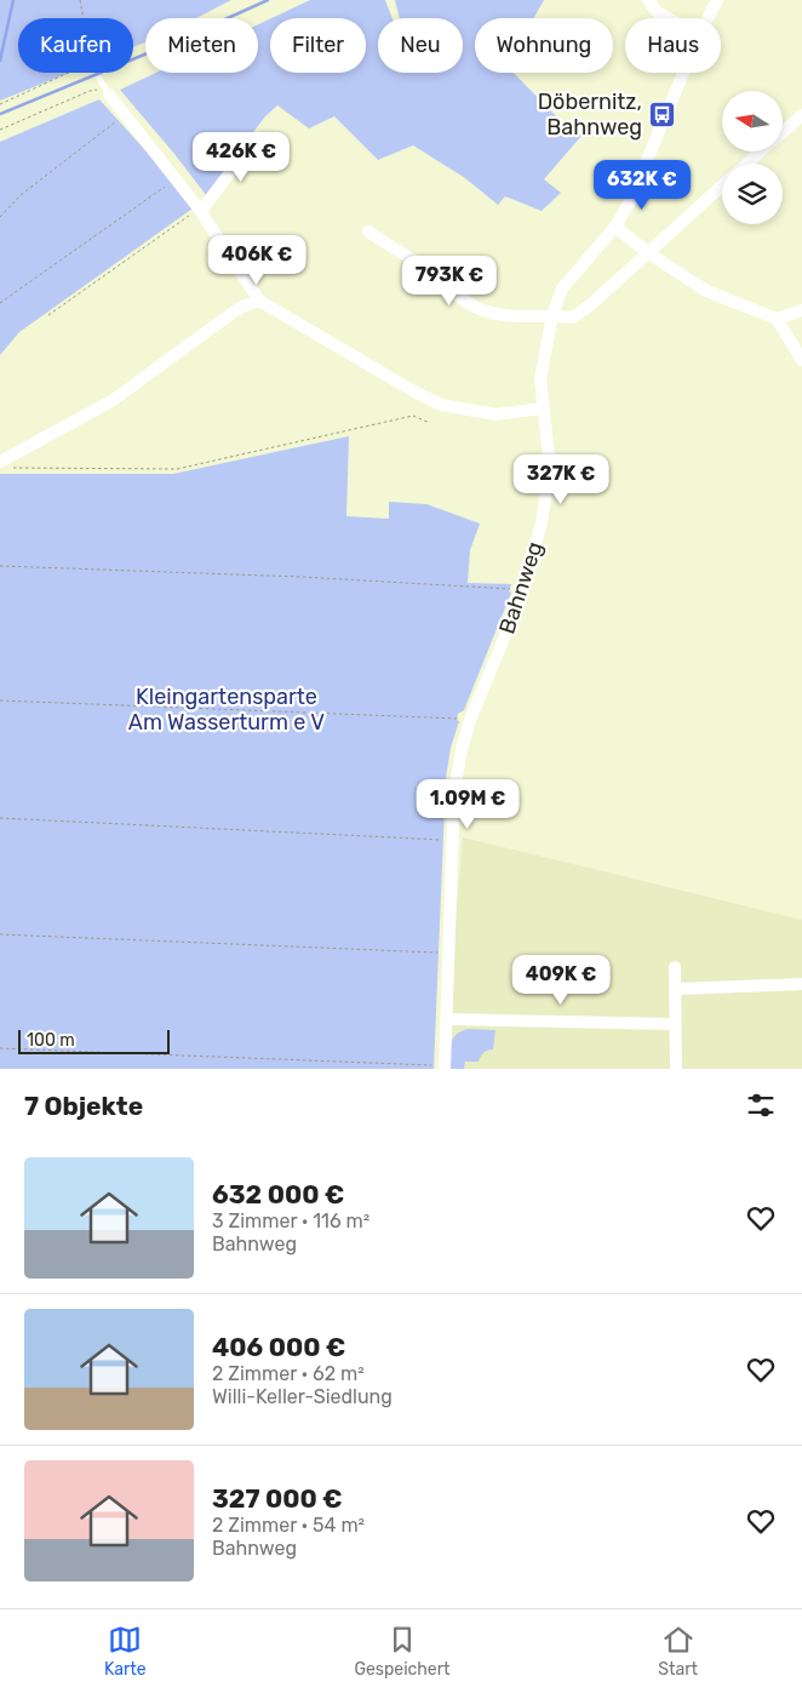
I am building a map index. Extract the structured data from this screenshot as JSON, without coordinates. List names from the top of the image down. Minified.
{"streets":{"street":["Bahnweg"]},"parks":["Kleingartensparte Am Wasserturm e V"],"places":{"bus stop":["Döbernitz, Bahnweg"]},"scale_bar":"100 m","north":"left","page":{"chip":["Kaufen","Mieten","Filter","Neu","Wohnung","Haus"],"price":["426K €","632K €","406K €","793K €","327K €","1.09M €","409K €"],"scale":"100 m","heading":"7 Objekte","list":[{"name":"632 000 €","note":"3 Zimmer · 116 m² · Bahnweg"},{"name":"406 000 €","note":"2 Zimmer · 62 m² · Willi-Keller-Siedlung"},{"name":"327 000 €","note":"2 Zimmer · 54 m² · Bahnweg"}],"tabs":["Karte","Gespeichert","Start"]}}
